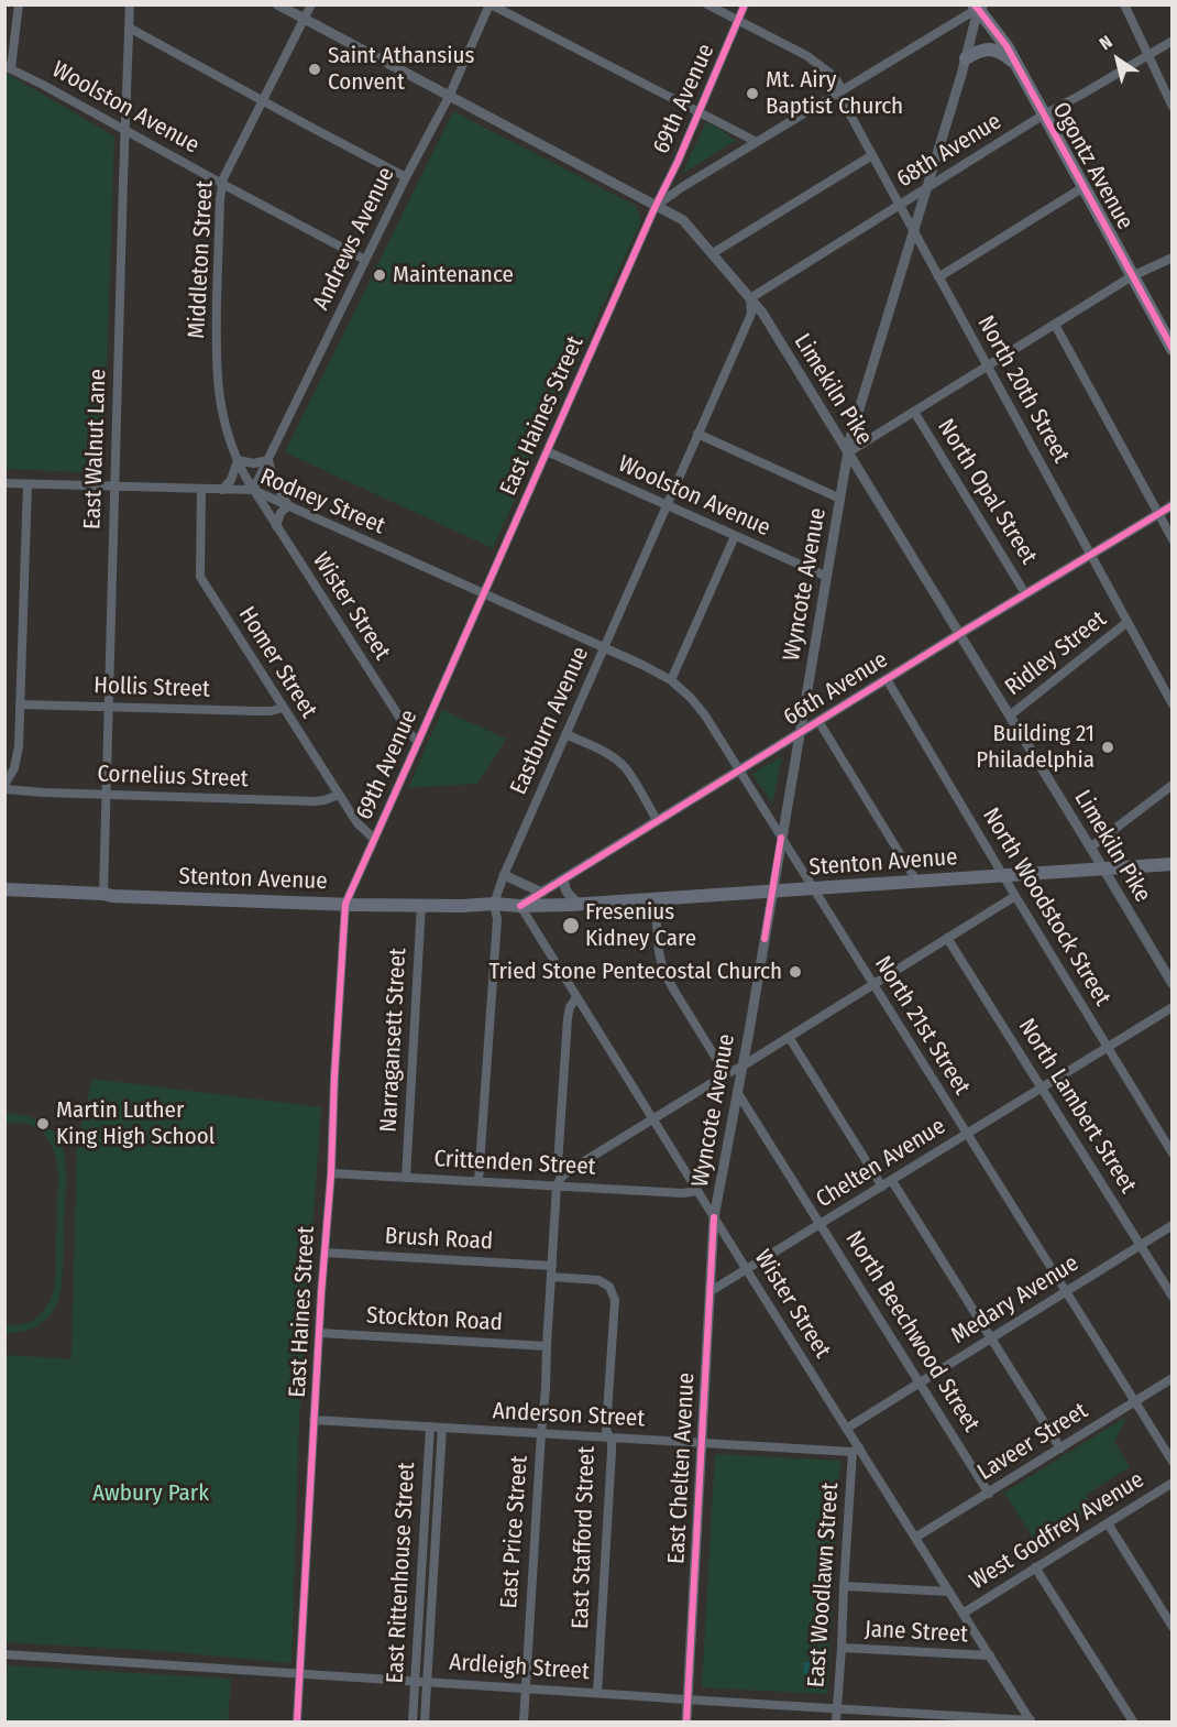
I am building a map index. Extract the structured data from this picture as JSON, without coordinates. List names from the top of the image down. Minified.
{"streets":{"main road":["Ogontz Avenue","Stenton Avenue"],"street":["69th Avenue","Woolston Avenue","68th Avenue","Andrews Avenue","Middleton Street","Limekiln Pike","North 20th Street","East Haines Street","East Walnut Lane","North Opal Street","Rodney Street","Wyncote Avenue","Wister Street","Ridley Street","Homer Street","Hollis Street","66th Avenue","Eastburn Avenue","Cornelius Street","North Woodstock Street","North 21st Street","Narragansett Street","North Lambert Street","Crittenden Street","Chelten Avenue","Brush Road","Medary Avenue","Stockton Road","North Beechwood Street","Anderson Street","Laveer Street","East Chelten Avenue","West Godfrey Avenue","East Price Street","East Stafford Street","East Rittenhouse Street","East Woodlawn Street","Jane Street","Ardleigh Street"]},"crossings":[["69th Avenue","Limekiln Pike"],["69th Avenue","North 20th Street"],["69th Avenue","East Haines Street"],["69th Avenue","Wister Street"],["69th Avenue","Homer Street"],["69th Avenue","Stenton Avenue"],["Woolston Avenue","Andrews Avenue"],["Woolston Avenue","Middleton Street"],["Woolston Avenue","East Haines Street"],["Woolston Avenue","East Walnut Lane"],["Woolston Avenue","Wyncote Avenue"],["Woolston Avenue","Eastburn Avenue"],["68th Avenue","Ogontz Avenue"],["68th Avenue","Limekiln Pike"],["68th Avenue","North 20th Street"],["68th Avenue","Wyncote Avenue"],["68th Avenue","Eastburn Avenue"],["Ogontz Avenue","Wyncote Avenue"],["Andrews Avenue","Middleton Street"],["Andrews Avenue","Limekiln Pike"],["Andrews Avenue","Rodney Street"],["Andrews Avenue","Wister Street"],["Middleton Street","Limekiln Pike"],["Middleton Street","Rodney Street"],["Middleton Street","Wister Street"],["Limekiln Pike","East Haines Street"],["Limekiln Pike","Wyncote Avenue"],["Limekiln Pike","Ridley Street"],["Limekiln Pike","66th Avenue"],["Limekiln Pike","Eastburn Avenue"],["Limekiln Pike","Stenton Avenue"],["North 20th Street","Wyncote Avenue"],["North 20th Street","Ridley Street"],["North 20th Street","66th Avenue"],["East Haines Street","Rodney Street"],["East Haines Street","Stenton Avenue"],["East Haines Street","Crittenden Street"],["East Haines Street","Brush Road"],["East Haines Street","Stockton Road"],["East Haines Street","Anderson Street"],["East Haines Street","Ardleigh Street"],["East Walnut Lane","Rodney Street"],["East Walnut Lane","Hollis Street"],["East Walnut Lane","Cornelius Street"],["East Walnut Lane","Stenton Avenue"],["North Opal Street","66th Avenue"],["Rodney Street","Wister Street"],["Rodney Street","Homer Street"],["Rodney Street","Eastburn Avenue"],["Rodney Street","North 21st Street"],["Wyncote Avenue","Wister Street"],["Wyncote Avenue","66th Avenue"],["Wyncote Avenue","Stenton Avenue"],["Wyncote Avenue","North 21st Street"],["Wyncote Avenue","North Beechwood Street"],["Wyncote Avenue","East Chelten Avenue"],["Wister Street","66th Avenue"],["Wister Street","Stenton Avenue"],["Wister Street","Crittenden Street"],["Wister Street","Chelten Avenue"],["Wister Street","Medary Avenue"],["Wister Street","Anderson Street"],["Wister Street","Laveer Street"],["Wister Street","East Chelten Avenue"],["Wister Street","West Godfrey Avenue"],["Wister Street","East Price Street"],["Wister Street","East Woodlawn Street"],["Wister Street","Jane Street"],["Wister Street","Ardleigh Street"],["Homer Street","Hollis Street"],["Homer Street","Cornelius Street"],["66th Avenue","Stenton Avenue"],["66th Avenue","North Woodstock Street"],["66th Avenue","North 21st Street"],["Eastburn Avenue","Stenton Avenue"],["Eastburn Avenue","North 21st Street"],["Eastburn Avenue","Crittenden Street"],["Stenton Avenue","North Woodstock Street"],["Stenton Avenue","North 21st Street"],["Stenton Avenue","Narragansett Street"],["North Woodstock Street","Chelten Avenue"],["North 21st Street","Chelten Avenue"],["North 21st Street","Medary Avenue"],["North 21st Street","Laveer Street"],["Narragansett Street","Crittenden Street"],["North Lambert Street","Chelten Avenue"],["North Lambert Street","Medary Avenue"],["Crittenden Street","East Price Street"],["Chelten Avenue","North Beechwood Street"],["Chelten Avenue","East Chelten Avenue"],["Brush Road","East Price Street"],["Medary Avenue","North Beechwood Street"],["Stockton Road","East Price Street"],["North Beechwood Street","Laveer Street"],["Anderson Street","East Chelten Avenue"],["Anderson Street","East Price Street"],["Anderson Street","East Stafford Street"],["Anderson Street","East Rittenhouse Street"],["Anderson Street","East Woodlawn Street"],["East Chelten Avenue","Ardleigh Street"],["East Price Street","East Stafford Street"],["East Price Street","Ardleigh Street"],["East Stafford Street","Ardleigh Street"],["East Rittenhouse Street","Ardleigh Street"],["East Woodlawn Street","Jane Street"],["East Woodlawn Street","Ardleigh Street"]],"parks":["Awbury Park"],"places":["Saint Athansius Convent","Mt. Airy Baptist Church","Maintenance","Building 21 Philadelphia","Fresenius Kidney Care","Tried Stone Pentecostal Church","Martin Luther King High School"],"north":"top left"}
